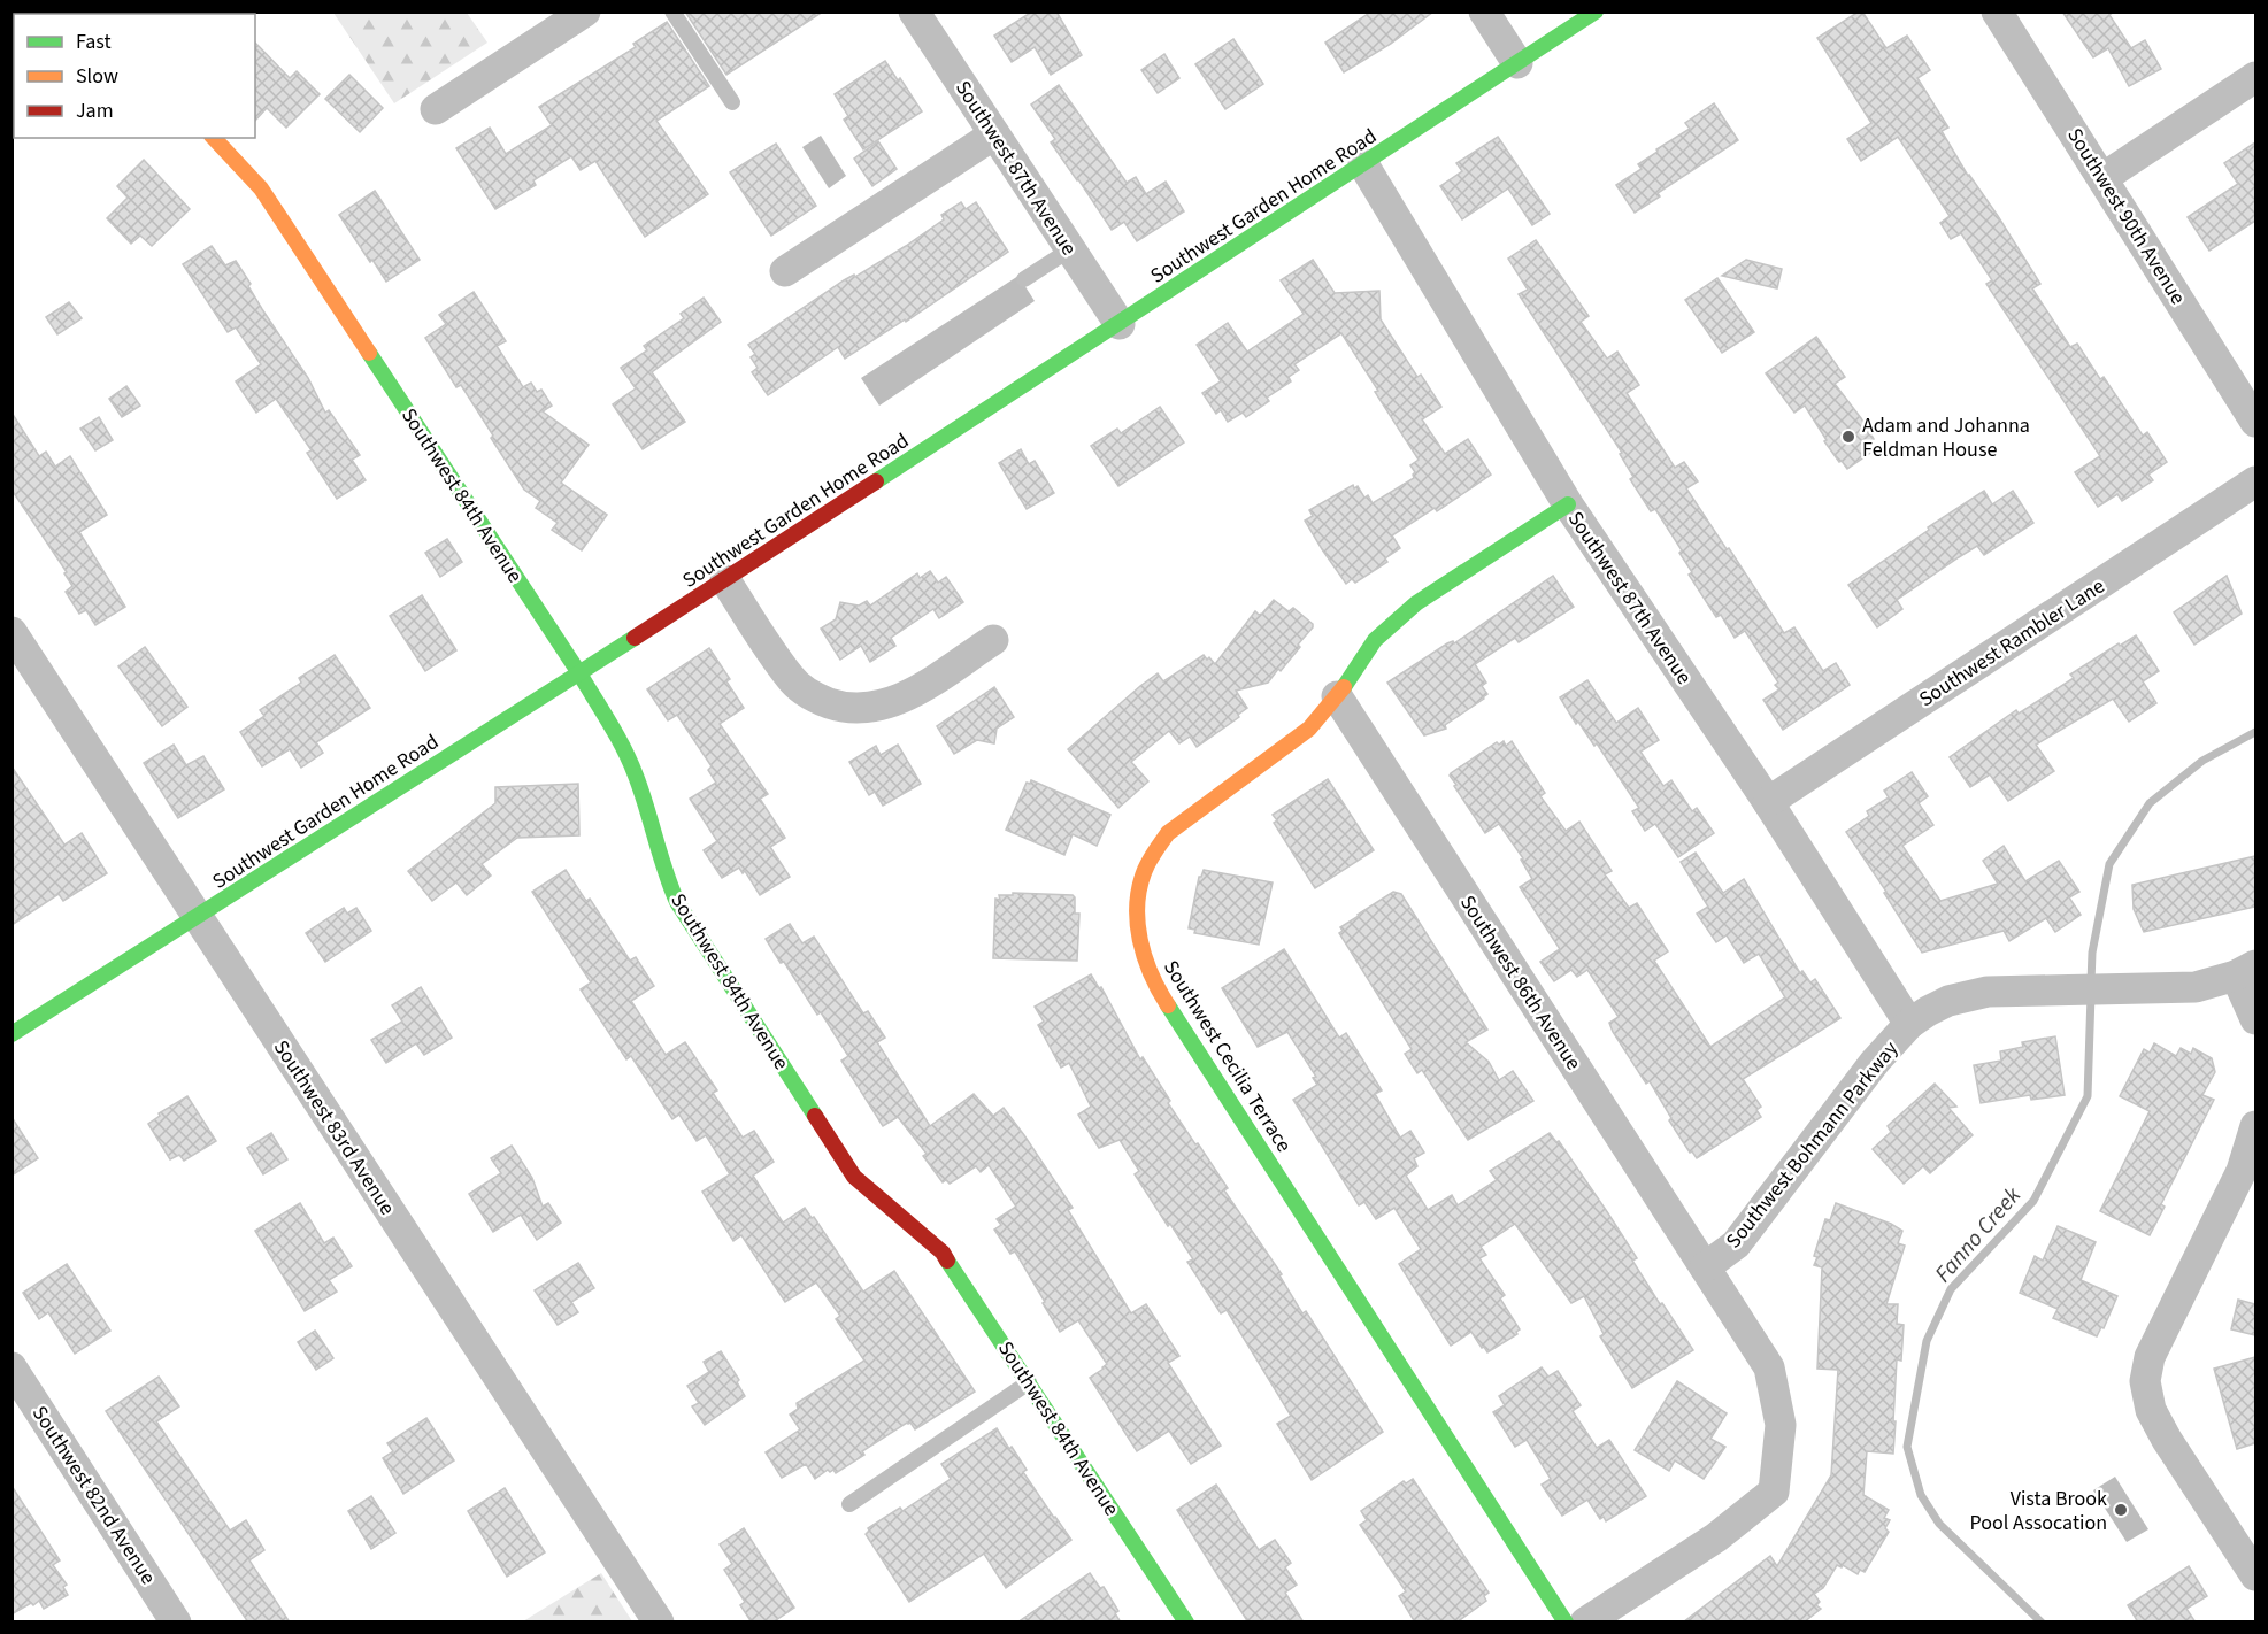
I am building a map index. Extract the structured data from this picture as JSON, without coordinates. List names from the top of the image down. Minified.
{"streets":{"street":["Southwest 87th Avenue","Southwest Garden Home Road","Southwest 90th Avenue","Southwest 84th Avenue","Southwest Rambler Lane","Southwest 86th Avenue","Southwest Cecilia Terrace","Southwest 83rd Avenue","Southwest Bohmann Parkway","Southwest 82nd Avenue"]},"crossings":[["Southwest 87th Avenue","Southwest Garden Home Road"],["Southwest 87th Avenue","Southwest Rambler Lane"],["Southwest 87th Avenue","Southwest Cecilia Terrace"],["Southwest 87th Avenue","Southwest Bohmann Parkway"],["Southwest Garden Home Road","Southwest 84th Avenue"],["Southwest Garden Home Road","Southwest 83rd Avenue"],["Southwest 86th Avenue","Southwest Cecilia Terrace"],["Southwest 86th Avenue","Southwest Bohmann Parkway"]],"water":["Fanno Creek"],"places":["Adam and Johanna Feldman House","Vista Brook Pool Assocation"],"legend":["Fast","Slow","Jam"]}
